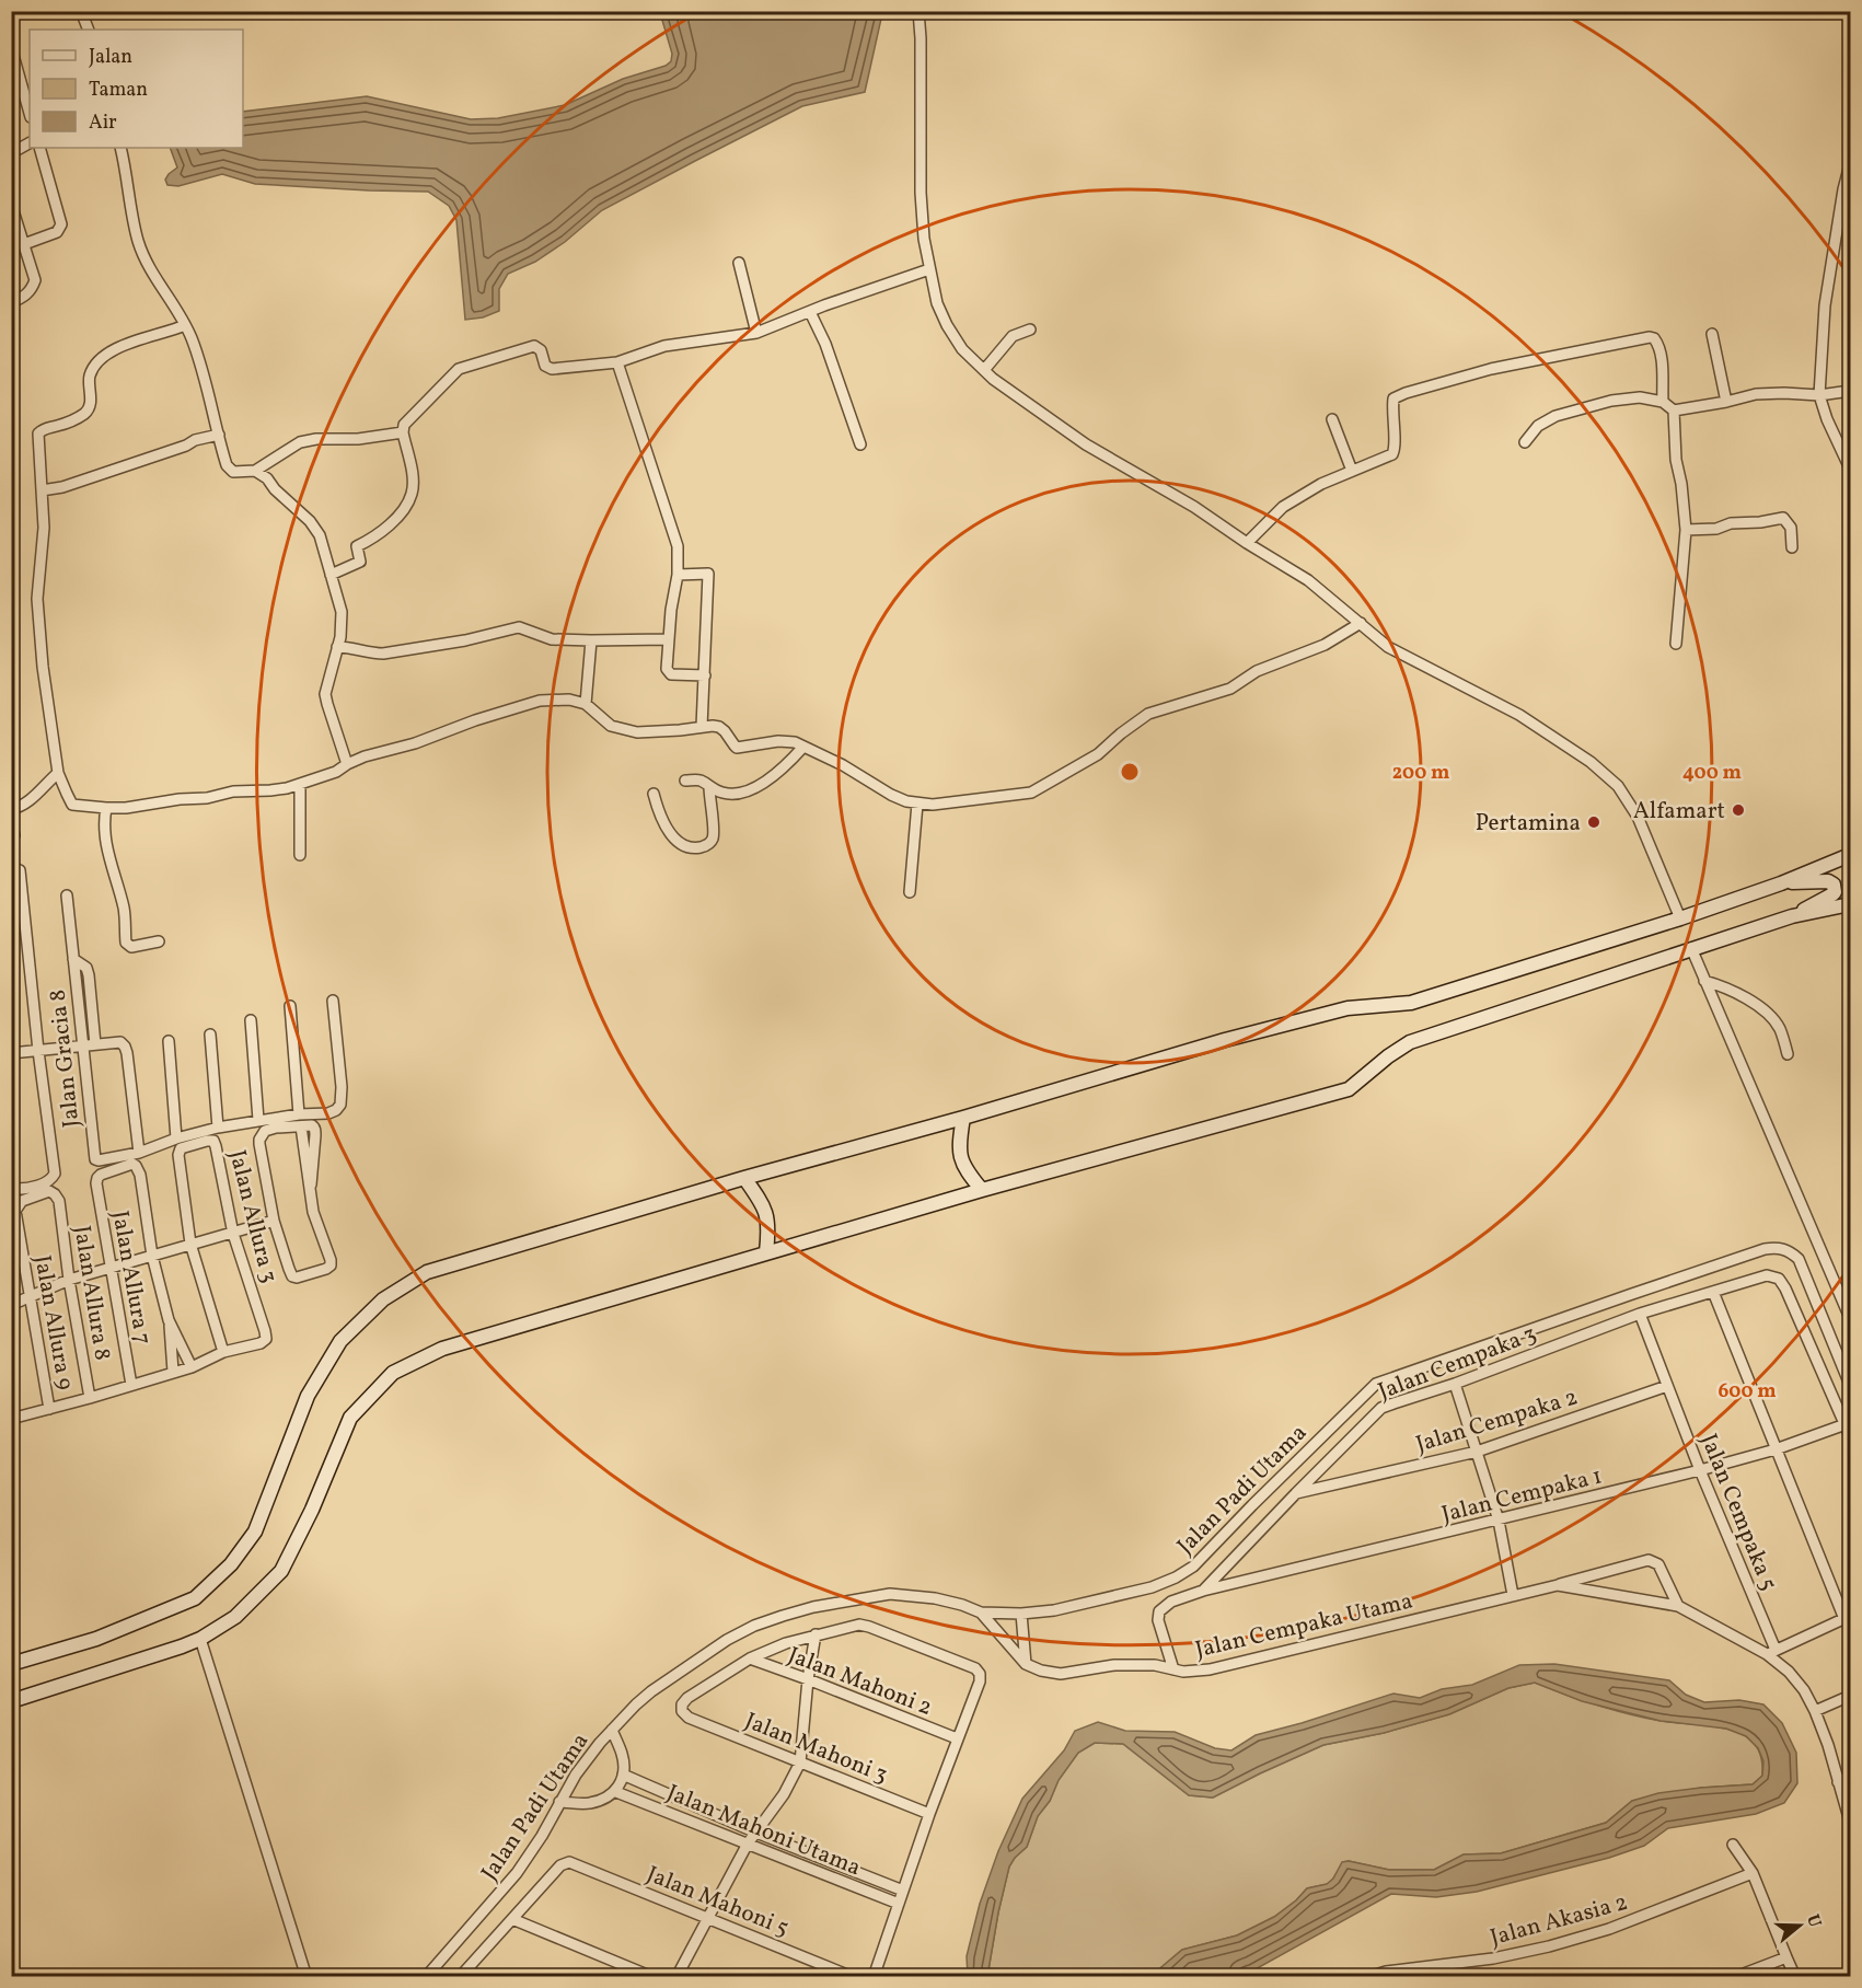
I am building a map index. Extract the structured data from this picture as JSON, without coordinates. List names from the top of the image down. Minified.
{"streets":{"street":["Jalan Gracia 8","Jalan Allura 3","Jalan Allura 7","Jalan Allura 8","Jalan Allura 9","Jalan Cempaka 3","Jalan Cempaka 2","Jalan Padi Utama","Jalan Cempaka 1","Jalan Cempaka 5","Jalan Cempaka Utama","Jalan Mahoni 2","Jalan Mahoni 3","Jalan Mahoni Utama","Jalan Mahoni 5","Jalan Akasia 2"]},"crossings":[["Jalan Allura 8","Jalan Allura 9"],["Jalan Cempaka 3","Jalan Cempaka 2"],["Jalan Cempaka 3","Jalan Cempaka 1"],["Jalan Cempaka 3","Jalan Cempaka 5"],["Jalan Cempaka 3","Jalan Cempaka Utama"],["Jalan Cempaka 2","Jalan Cempaka 5"],["Jalan Cempaka 1","Jalan Cempaka 5"],["Jalan Mahoni 2","Jalan Mahoni 3"]],"places":["Alfamart","Pertamina"],"legend":["Jalan","Taman","Air"],"north":"right","rings":["200 m","400 m","600 m"]}
